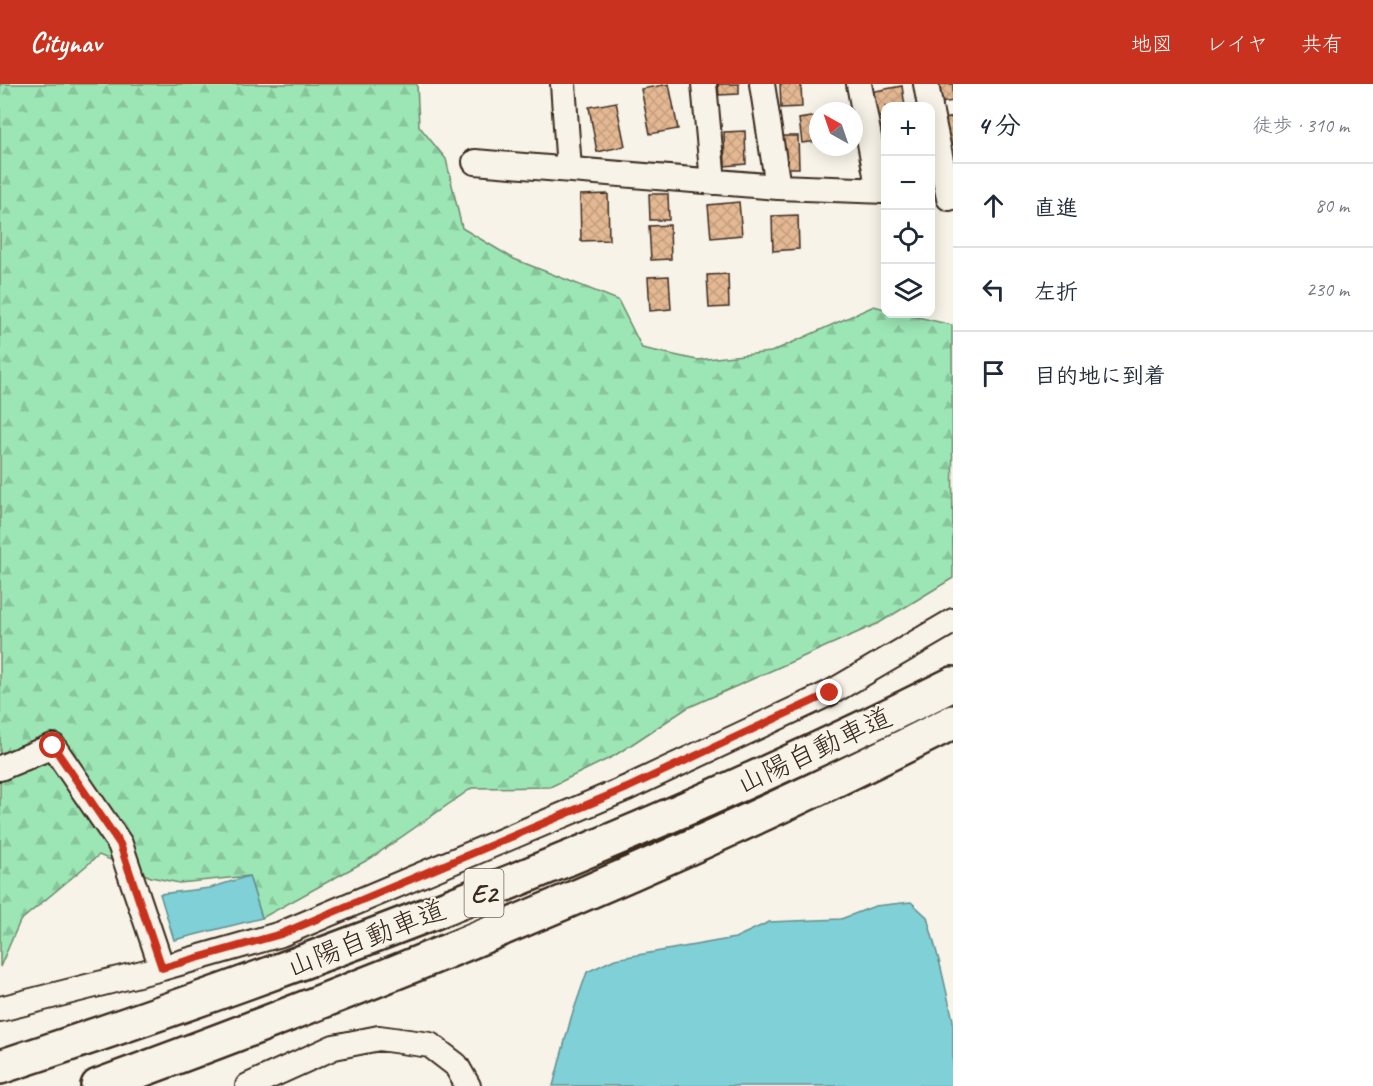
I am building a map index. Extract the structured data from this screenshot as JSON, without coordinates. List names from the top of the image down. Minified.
{"streets":{"highway":["山陽自動車道","E2"]},"north":"top left","page":{"header":"Citynav","nav":["地図","レイヤ","共有"],"heading":["4 分","徒歩 · 310 m"],"map_buttons":["+","−"],"list":[["直進","80 m"],["左折","230 m"],"目的地に到着"]}}
